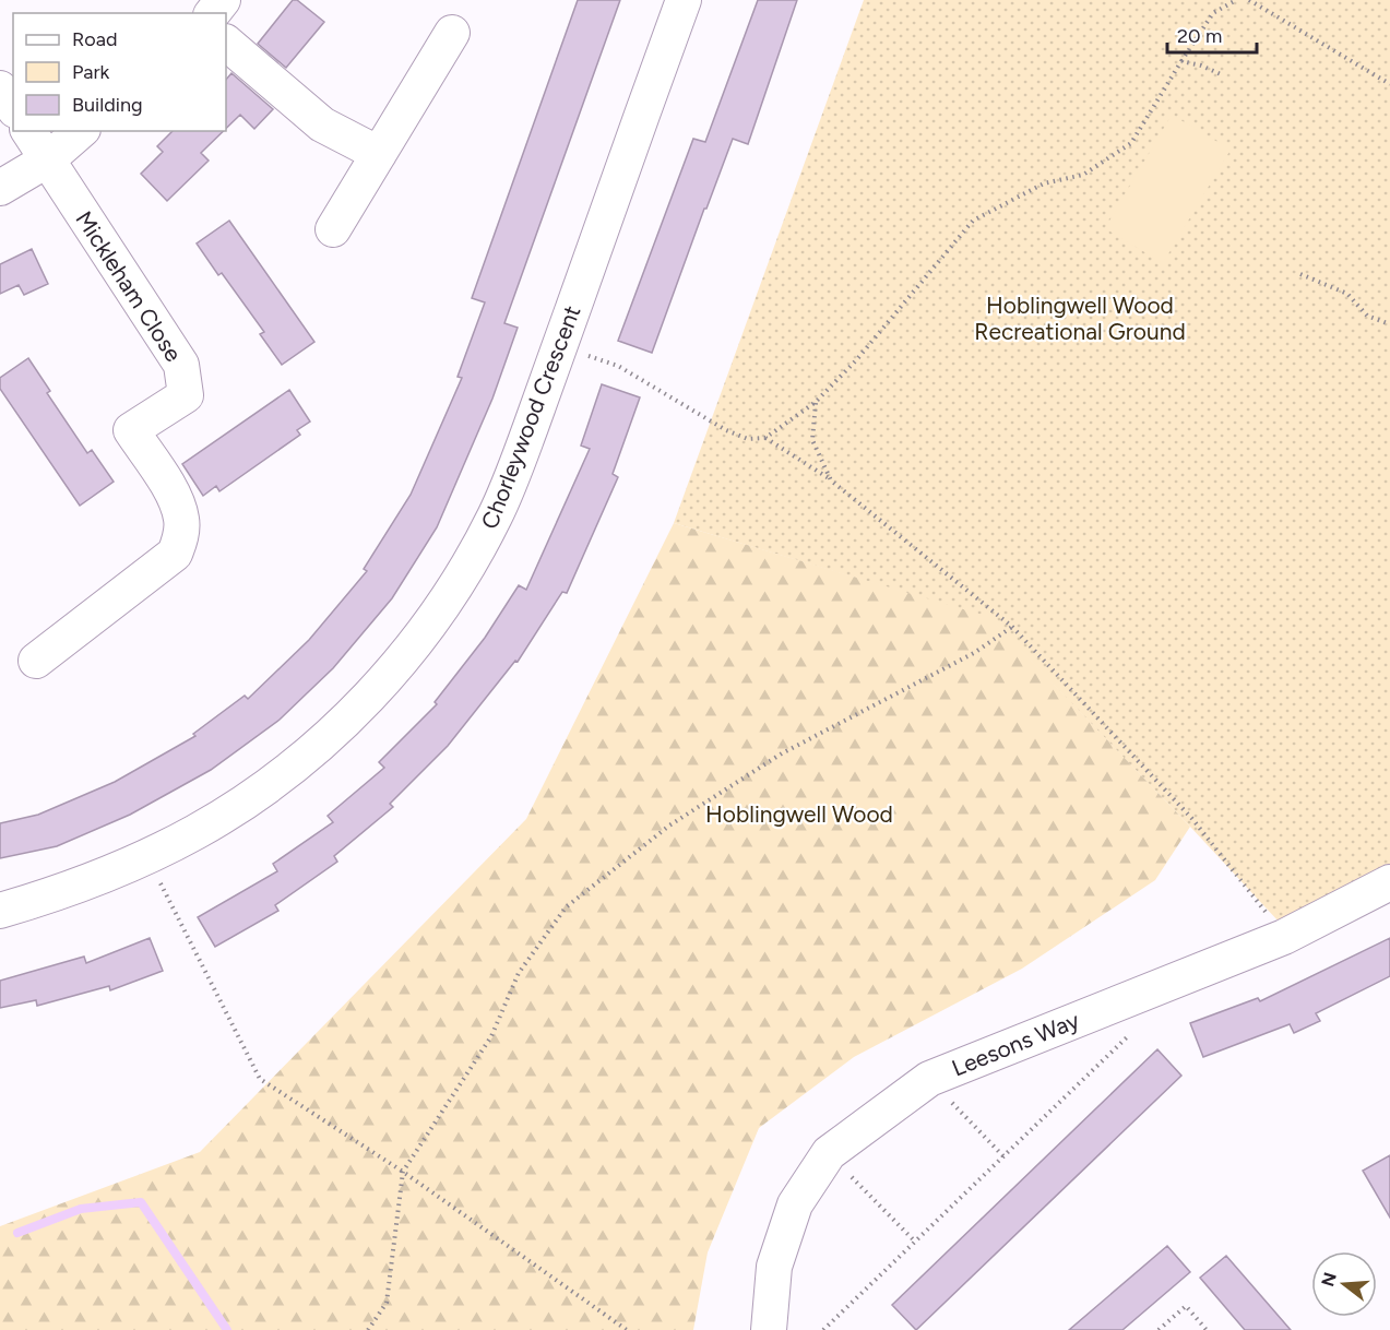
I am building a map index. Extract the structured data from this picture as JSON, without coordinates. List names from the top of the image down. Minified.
{"streets":{"street":["Mickleham Close","Chorleywood Crescent","Leesons Way"]},"parks":["Hoblingwell Wood Recreational Ground","Hoblingwell Wood"],"legend":["Road","Park","Building"],"scale_bar":"20 m","north":"left"}
